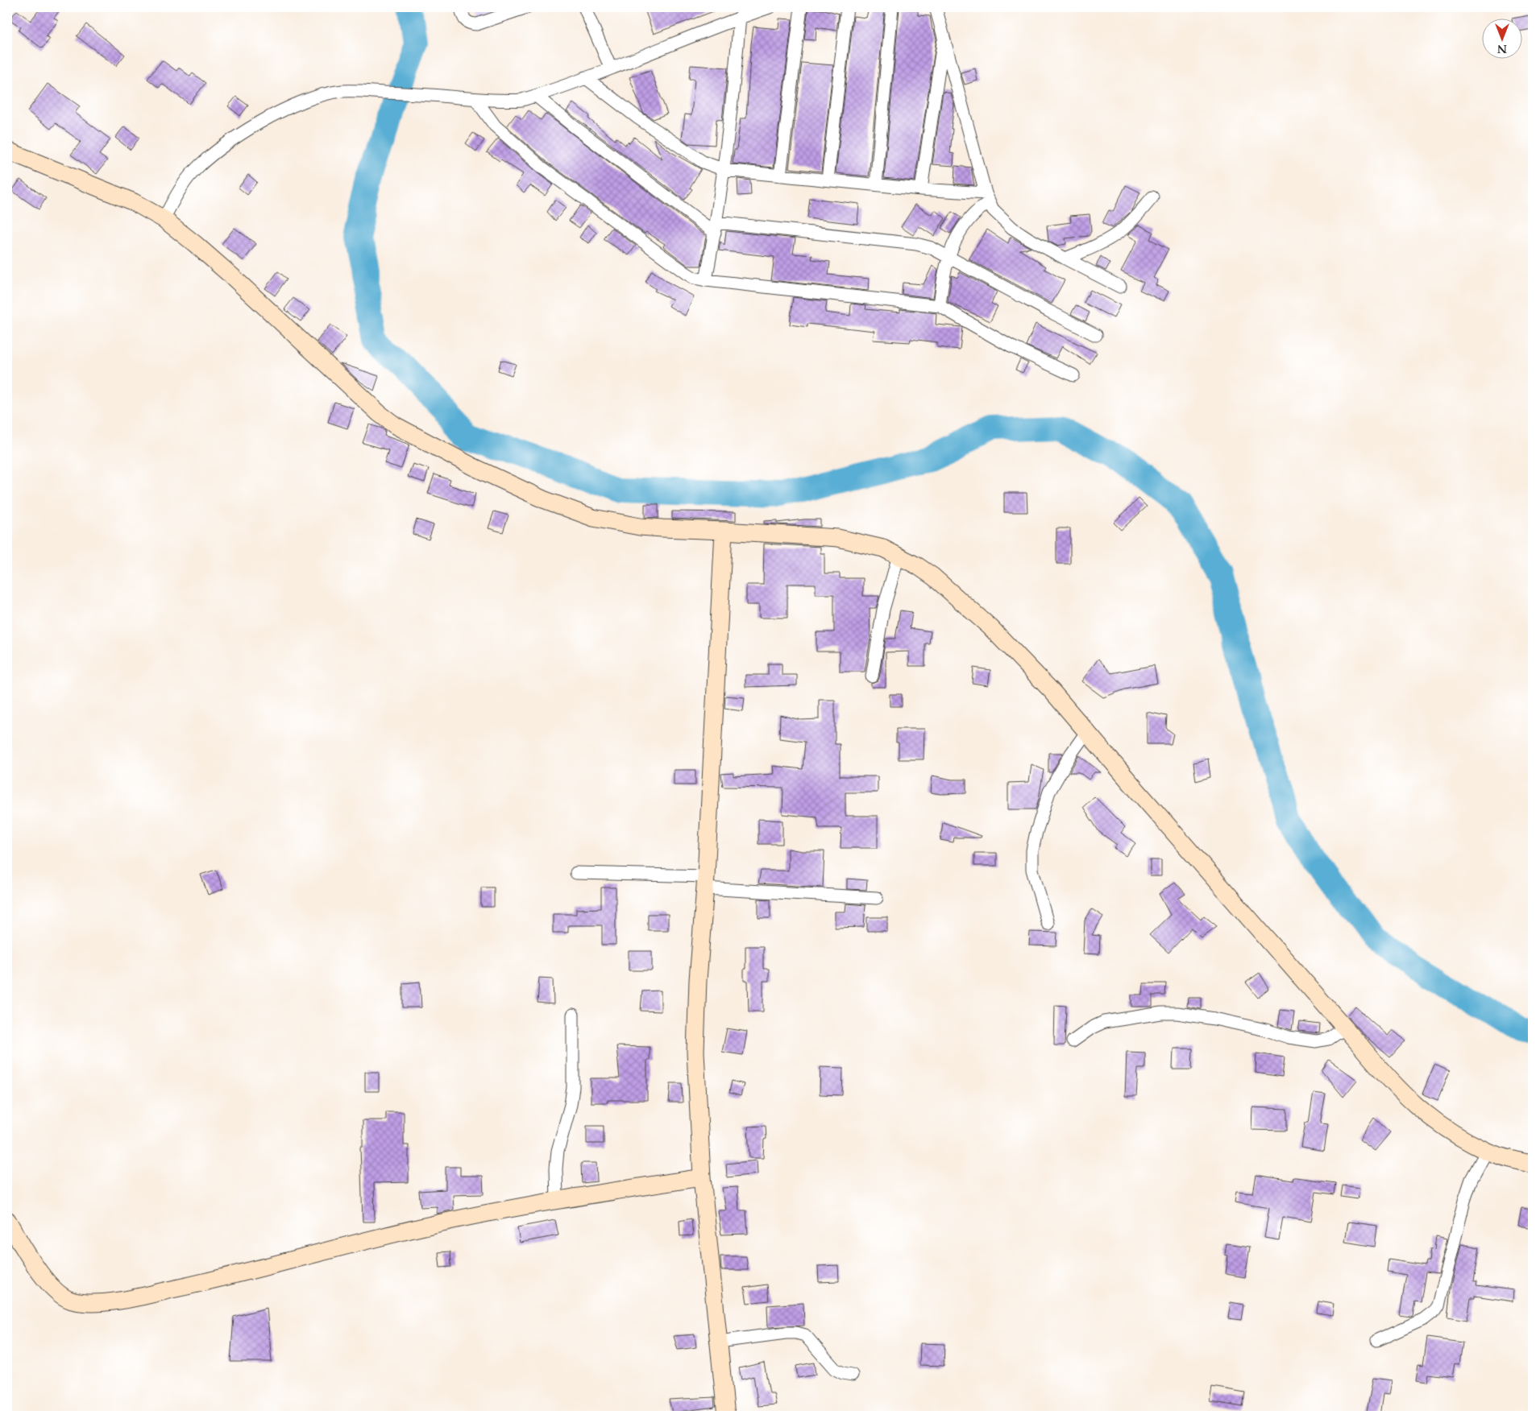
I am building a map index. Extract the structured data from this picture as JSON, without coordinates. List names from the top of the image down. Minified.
{"north":"bottom"}
